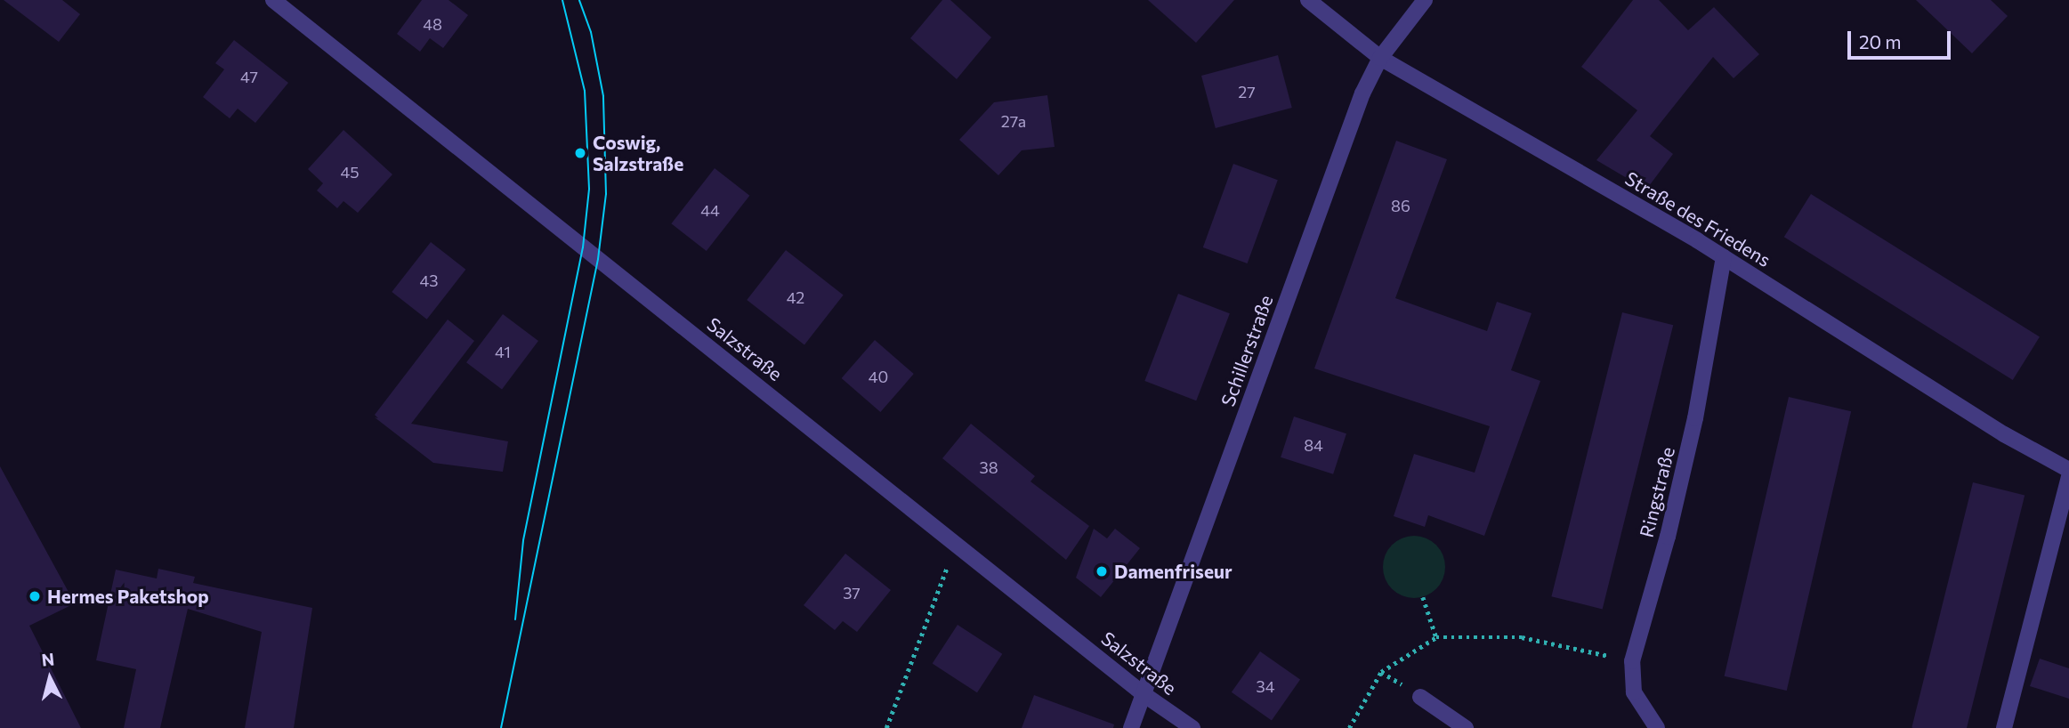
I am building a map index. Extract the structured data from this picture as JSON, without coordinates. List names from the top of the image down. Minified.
{"streets":{"street":["Straße des Friedens","Salzstraße","Schillerstraße","Ringstraße"]},"crossings":[["Straße des Friedens","Schillerstraße"],["Straße des Friedens","Ringstraße"],["Salzstraße","Schillerstraße"]],"places":["Coswig, Salzstraße","Damenfriseur","Hermes Paketshop"],"house_numbers":["48","47","27","27a","45","86","44","43","42","41","40","84","38","37","34"],"scale_bar":"20 m","north":"top"}
